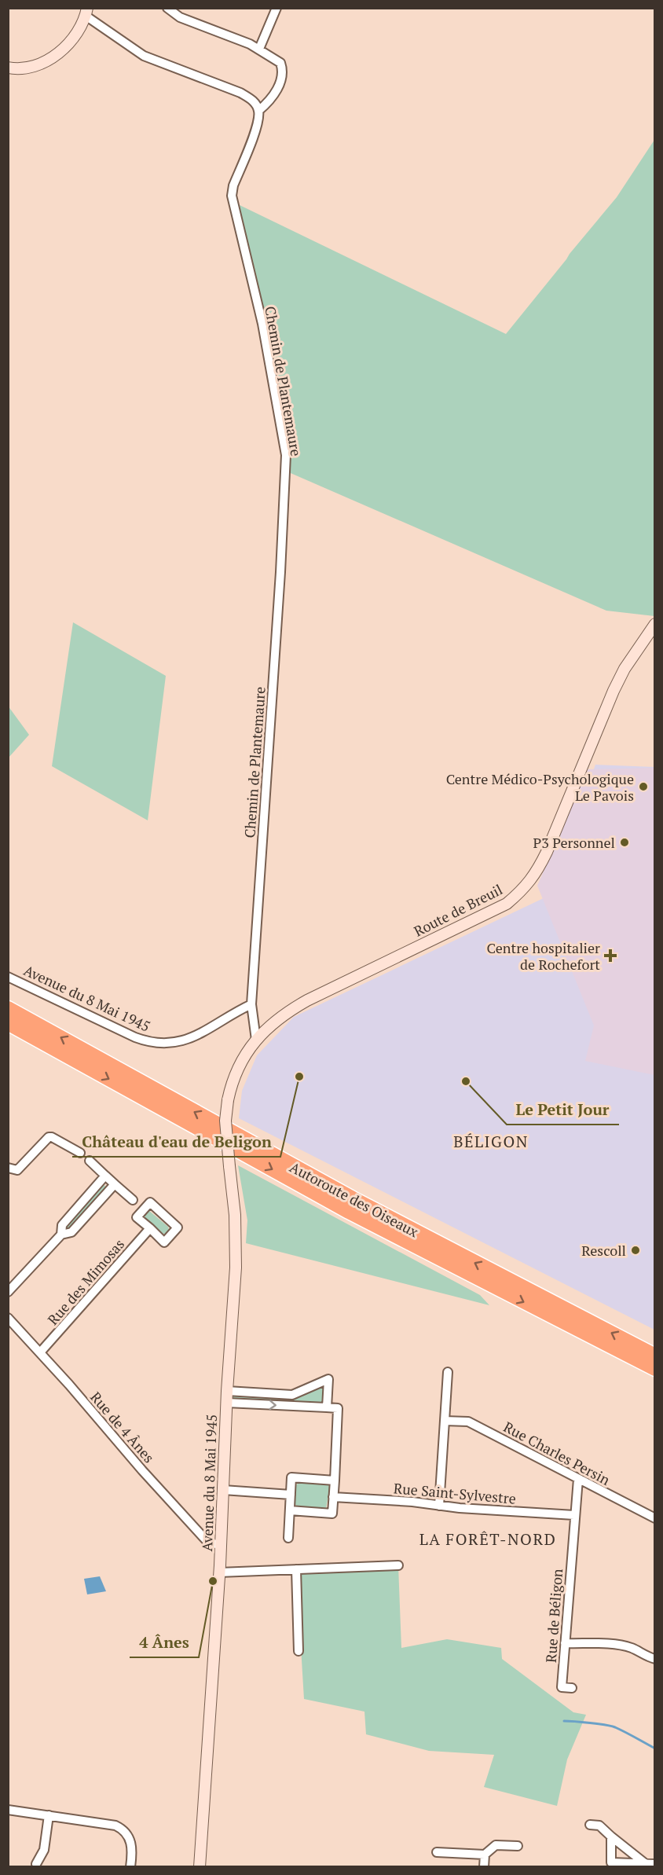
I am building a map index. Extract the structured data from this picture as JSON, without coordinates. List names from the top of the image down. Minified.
{"streets":{"highway":["Autoroute des Oiseaux"],"street":["Chemin de Plantemaure","Route de Breuil","Avenue du 8 Mai 1945","Rue des Mimosas","Rue de 4 Ânes","Rue Charles Persin","Rue Saint-Sylvestre","Rue de Béligon"]},"crossings":[["Chemin de Plantemaure","Avenue du 8 Mai 1945"],["Route de Breuil","Avenue du 8 Mai 1945"],["Avenue du 8 Mai 1945","Rue de 4 Ânes"],["Rue des Mimosas","Rue de 4 Ânes"],["Rue Charles Persin","Rue de Béligon"],["Rue Saint-Sylvestre","Rue de Béligon"]],"districts":["BÉLIGON","LA FORÊT-NORD"],"places":{"other":["Centre Médico-Psychologique Le Pavois","P3 Personnel","Château d'eau de Beligon","Le Petit Jour","Rescoll","4 Ânes"],"health":["Centre hospitalier de Rochefort"]}}
